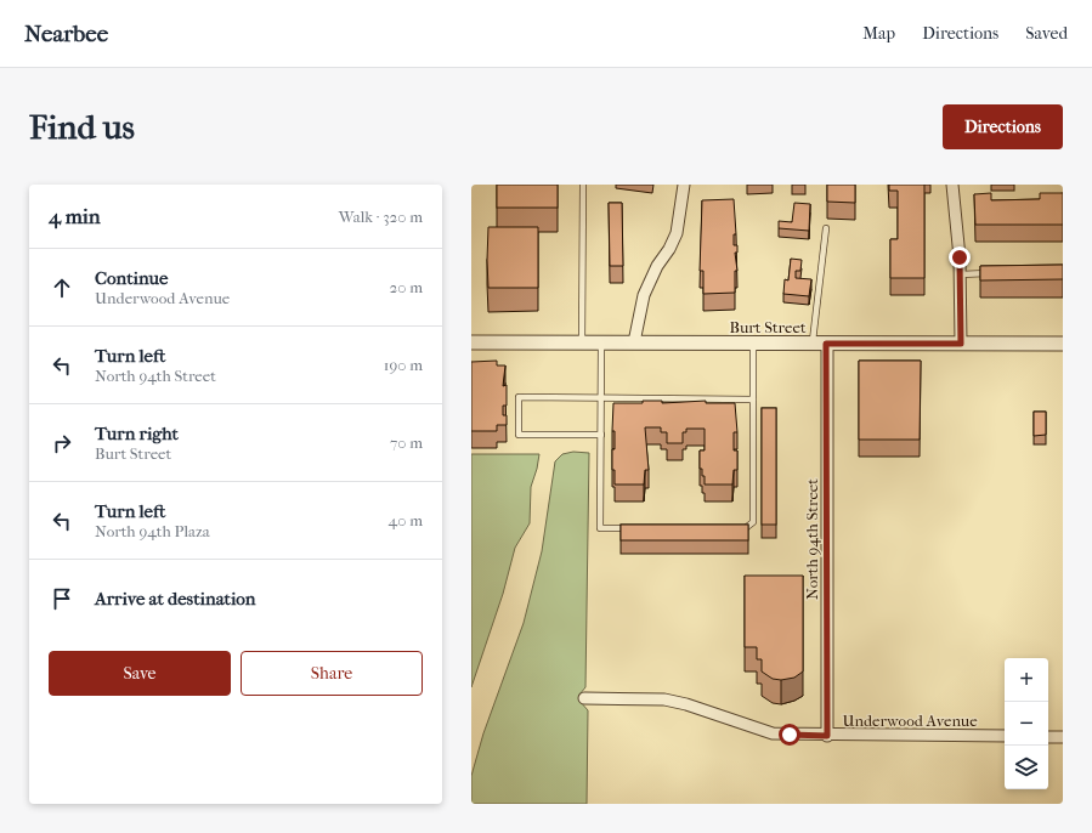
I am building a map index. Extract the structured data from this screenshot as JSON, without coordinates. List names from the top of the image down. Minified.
{"streets":{"street":["Burt Street","North 94th Street","Underwood Avenue"]},"crossings":[["Burt Street","North 94th Street"],["North 94th Street","Underwood Avenue"]],"page":{"header":"Nearbee","nav":["Map","Directions","Saved"],"buttons":["Directions",["Save","Share"]],"title":"Find us","heading":["4 min","Walk · 320 m"],"list":[["Continue","Underwood Avenue","20 m"],["Turn left","North 94th Street","190 m"],["Turn right","Burt Street","70 m"],["Turn left","North 94th Plaza","40 m"],"Arrive at destination"],"map_buttons":["+","−"]}}
